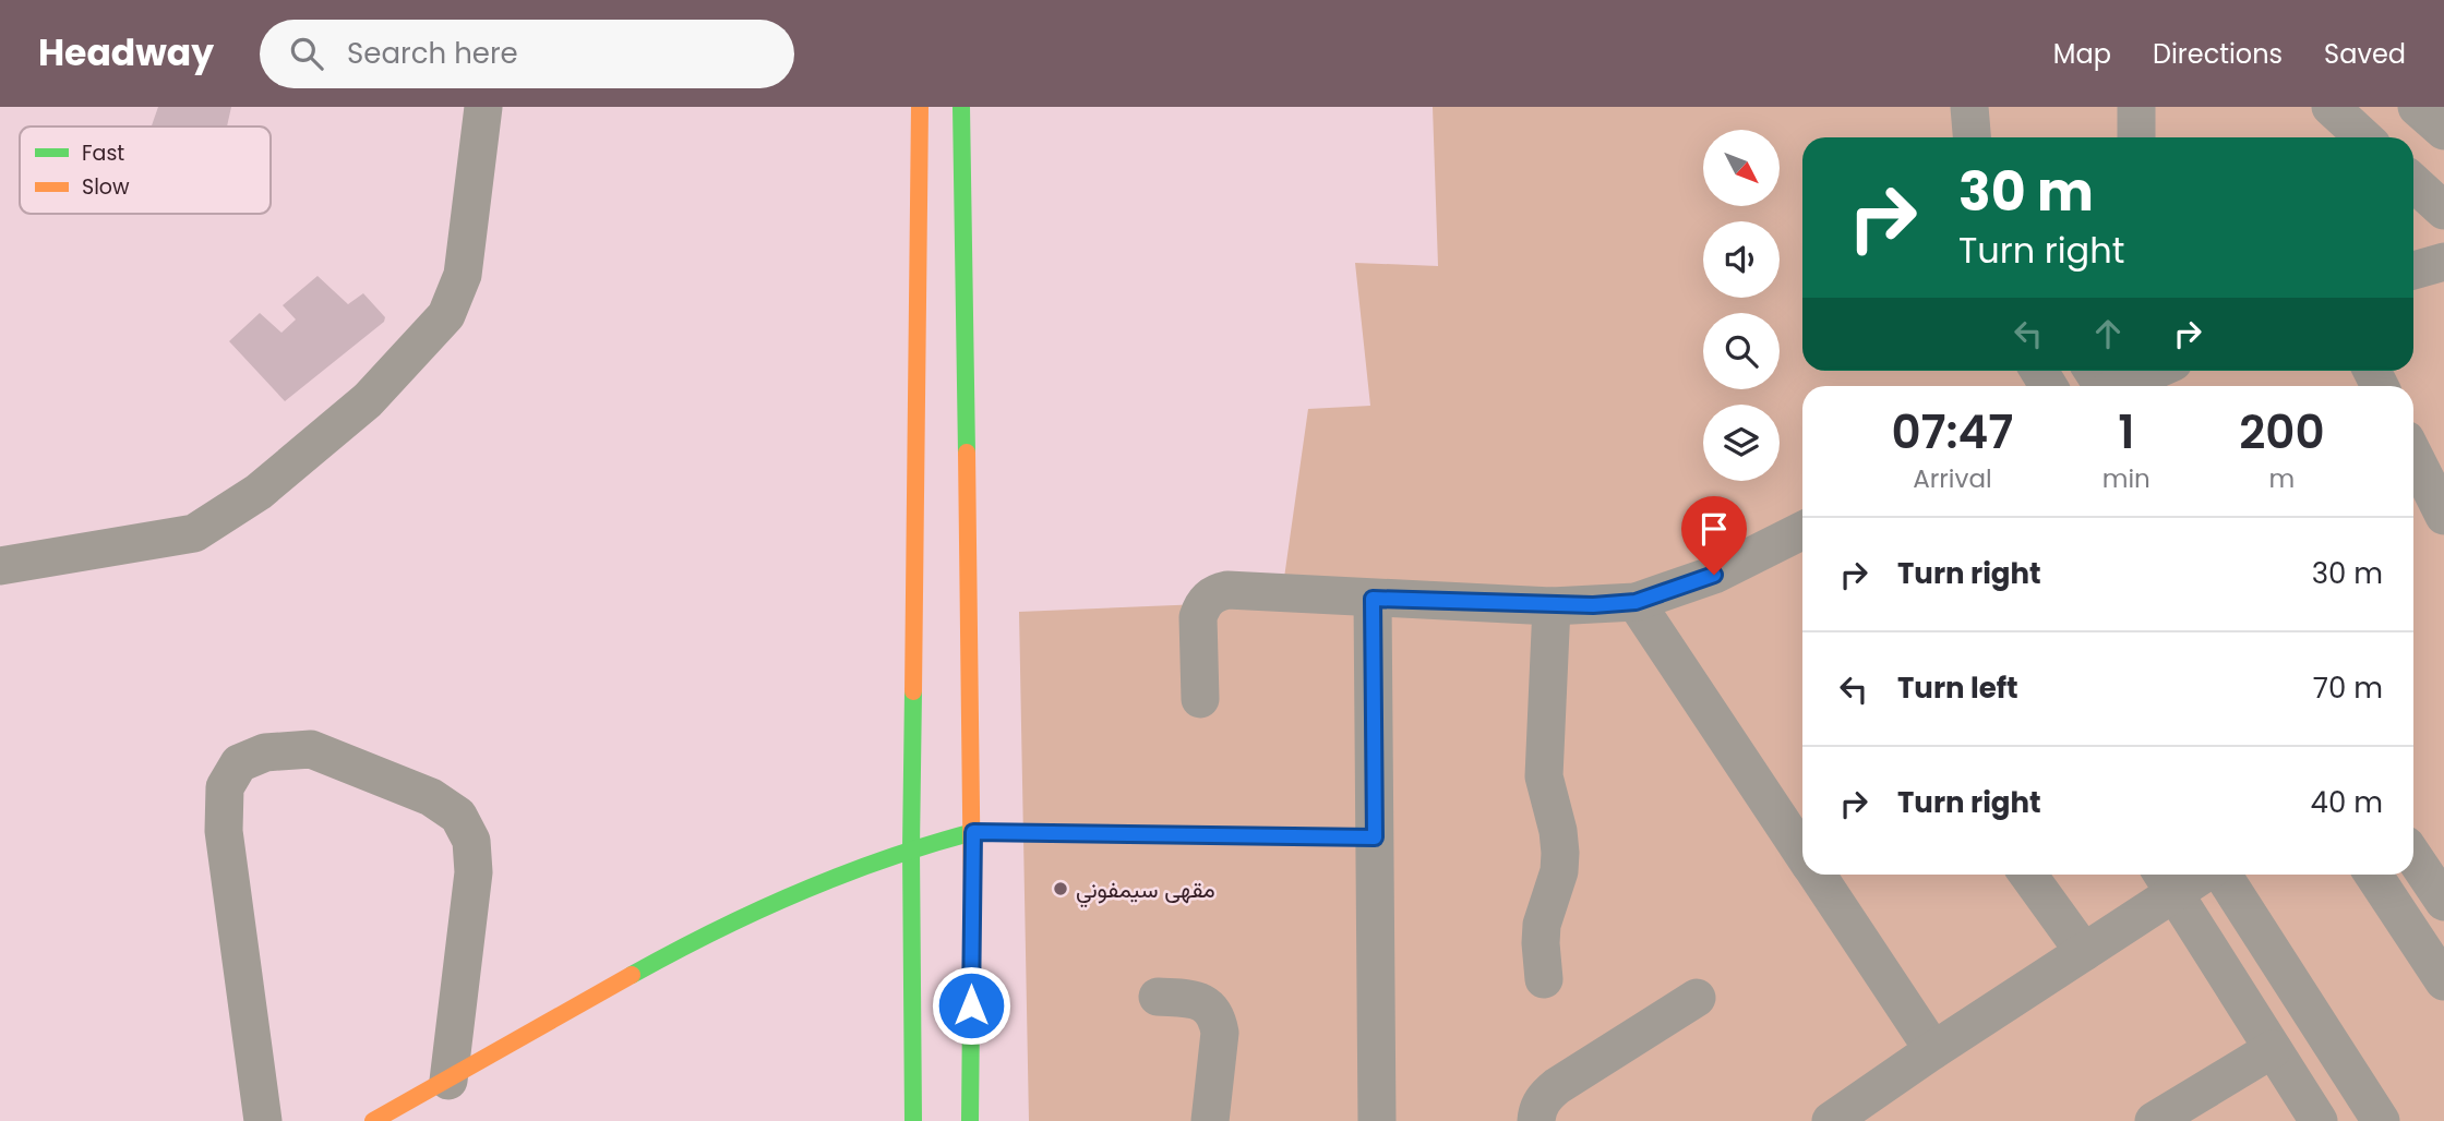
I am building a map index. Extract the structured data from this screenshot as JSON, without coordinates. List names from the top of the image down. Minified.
{"places":["مقهى سيمفوني"],"legend":["Fast","Slow"],"north":"bottom right","page":{"header":"Headway","search":"Search here","nav":["Map","Directions","Saved"],"turn":["30 m","Turn right"],"eta":["07:47","Arrival","1","min","200","m"],"list":[{"name":"Turn right","value":"30 m"},{"name":"Turn left","value":"70 m"},{"name":"Turn right","value":"40 m"}]}}
